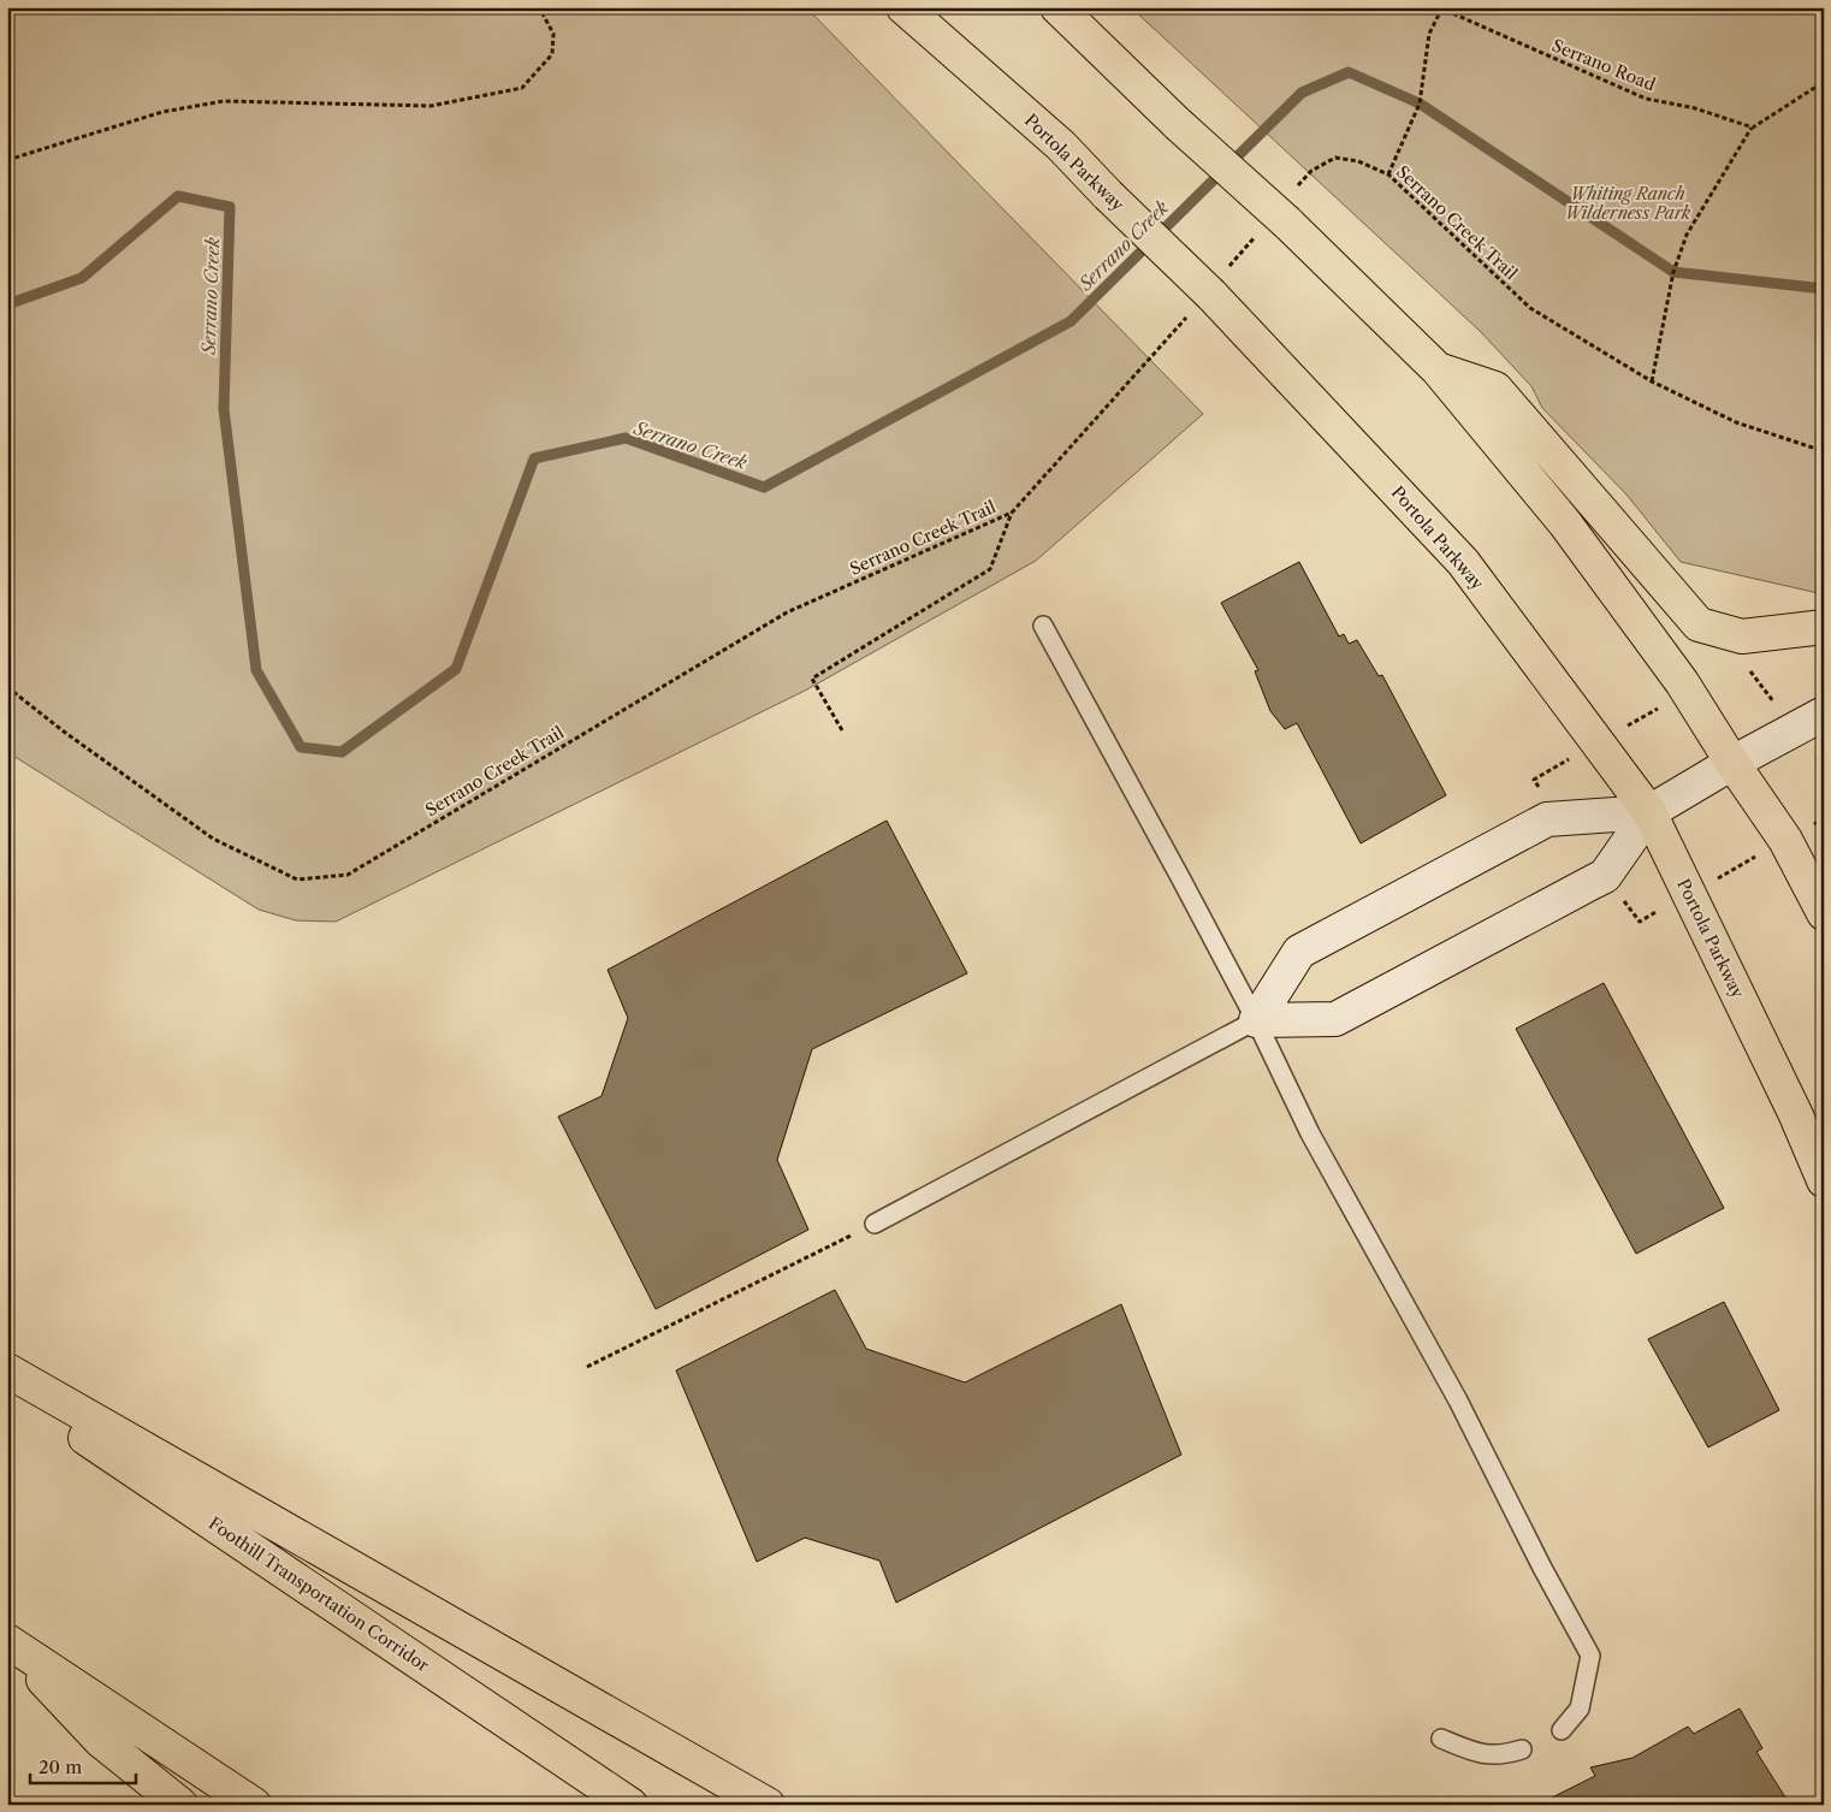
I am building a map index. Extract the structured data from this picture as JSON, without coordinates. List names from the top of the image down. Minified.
{"streets":{"main road":["Portola Parkway","Foothill Transportation Corridor"],"path":["Serrano Road","Serrano Creek Trail"]},"water":["Serrano Creek"],"parks":["Whiting Ranch Wilderness Park"],"scale_bar":"20 m"}
